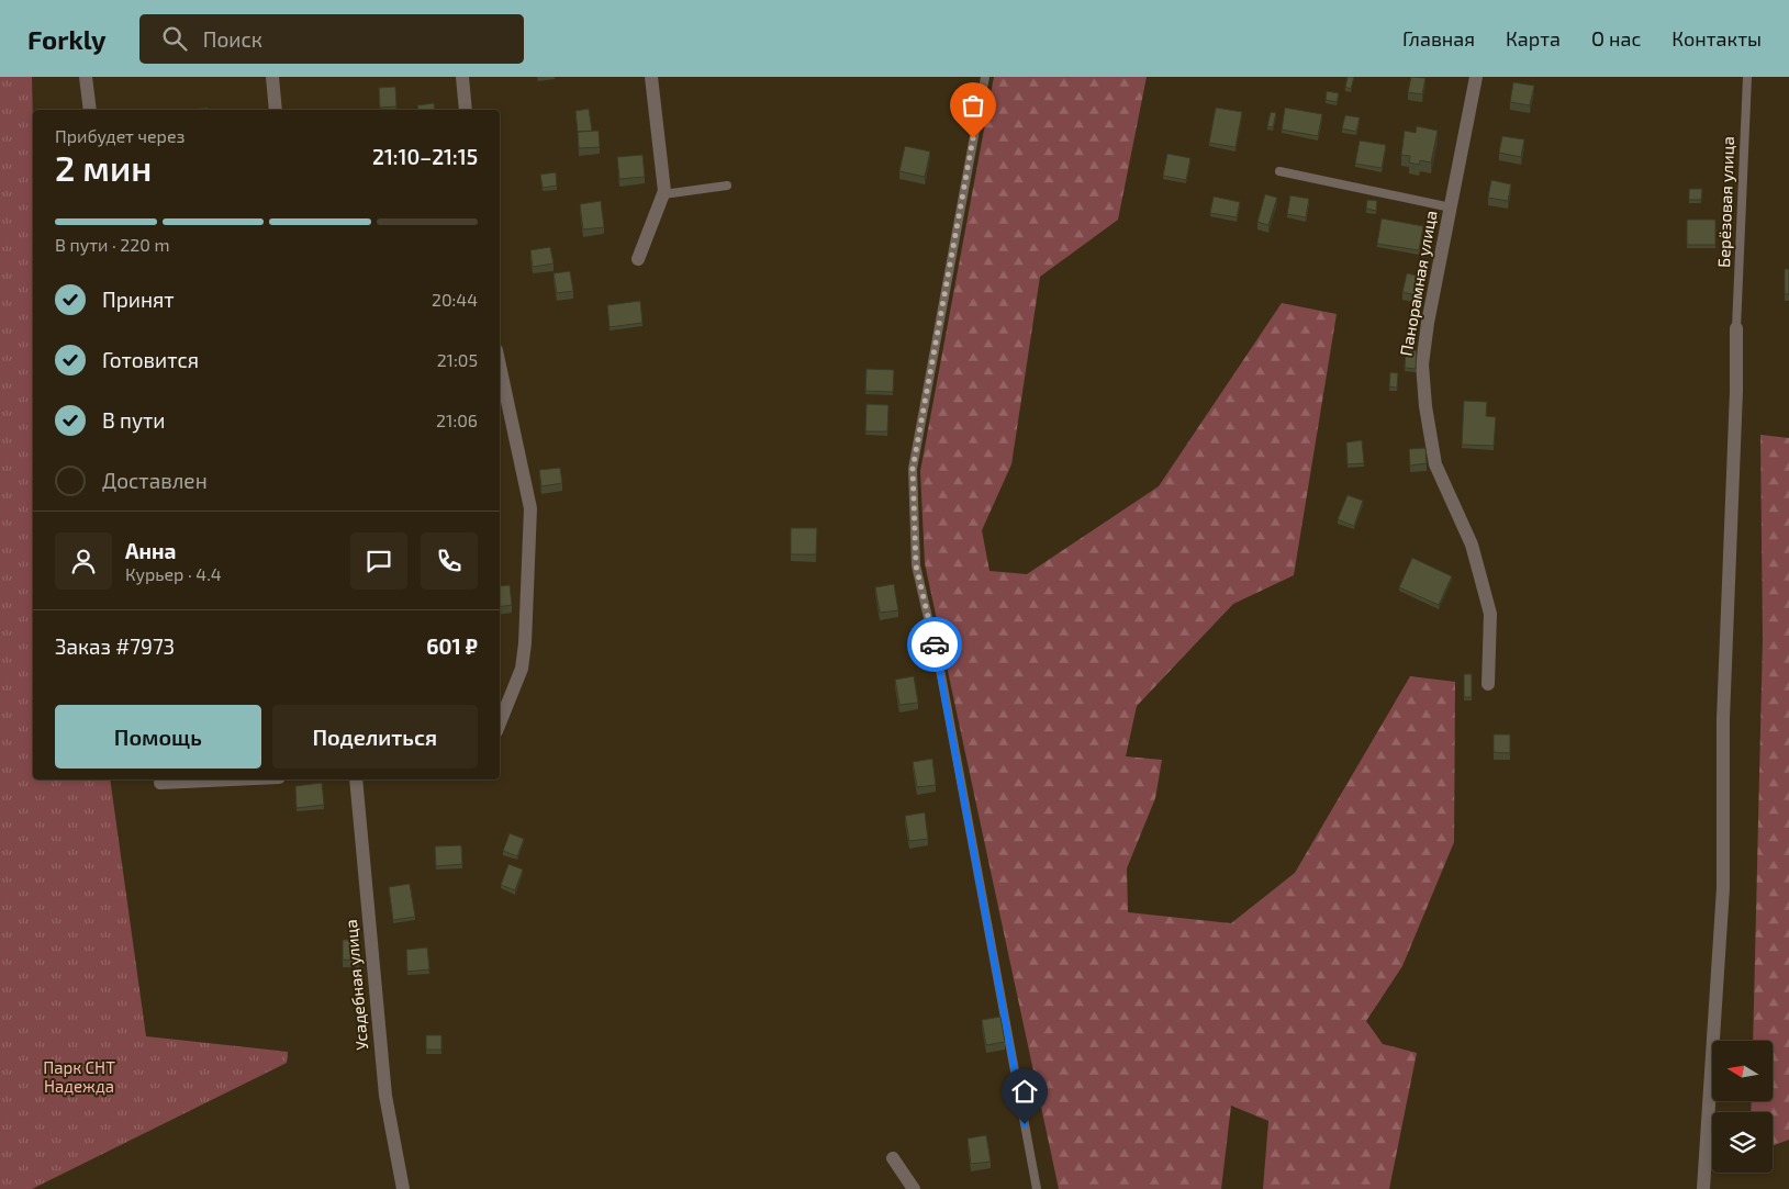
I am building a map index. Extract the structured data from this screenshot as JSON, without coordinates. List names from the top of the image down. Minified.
{"streets":{"street":["Панорамная улица","Усадебная улица"],"lane":["Берёзовая улица"]},"parks":["Парк СНТ Надежда"],"north":"left","page":{"header":"Forkly","search":"Поиск","nav":["Главная","Карта","О нас","Контакты"],"heading":["2 мин","Прибудет через","21:10–21:15"],"panel":["Анна","Курьер · 4.4","Заказ #7973","601 ₽"],"bar":"В пути · 220 m","list":[["Принят","20:44"],["Готовится","21:05"],["В пути","21:06"],"Доставлен"],"buttons":["Помощь","Поделиться"]}}
